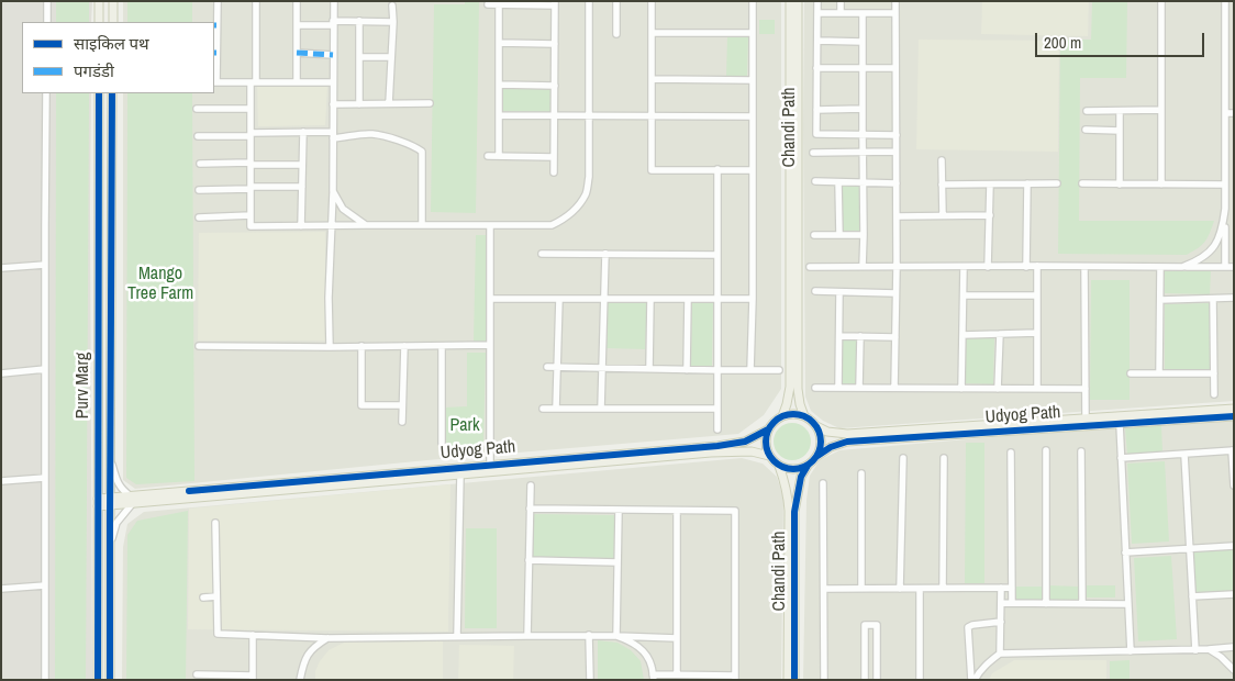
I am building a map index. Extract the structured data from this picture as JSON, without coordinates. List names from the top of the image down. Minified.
{"streets":{"main road":["Chandi Path","Purv Marg","Udyog Path"]},"crossings":[["Chandi Path","Udyog Path"],["Purv Marg","Udyog Path"]],"parks":["Mango Tree Farm","Park"],"legend":["साइकिल पथ","पगडंडी"],"scale_bar":"200 m"}
